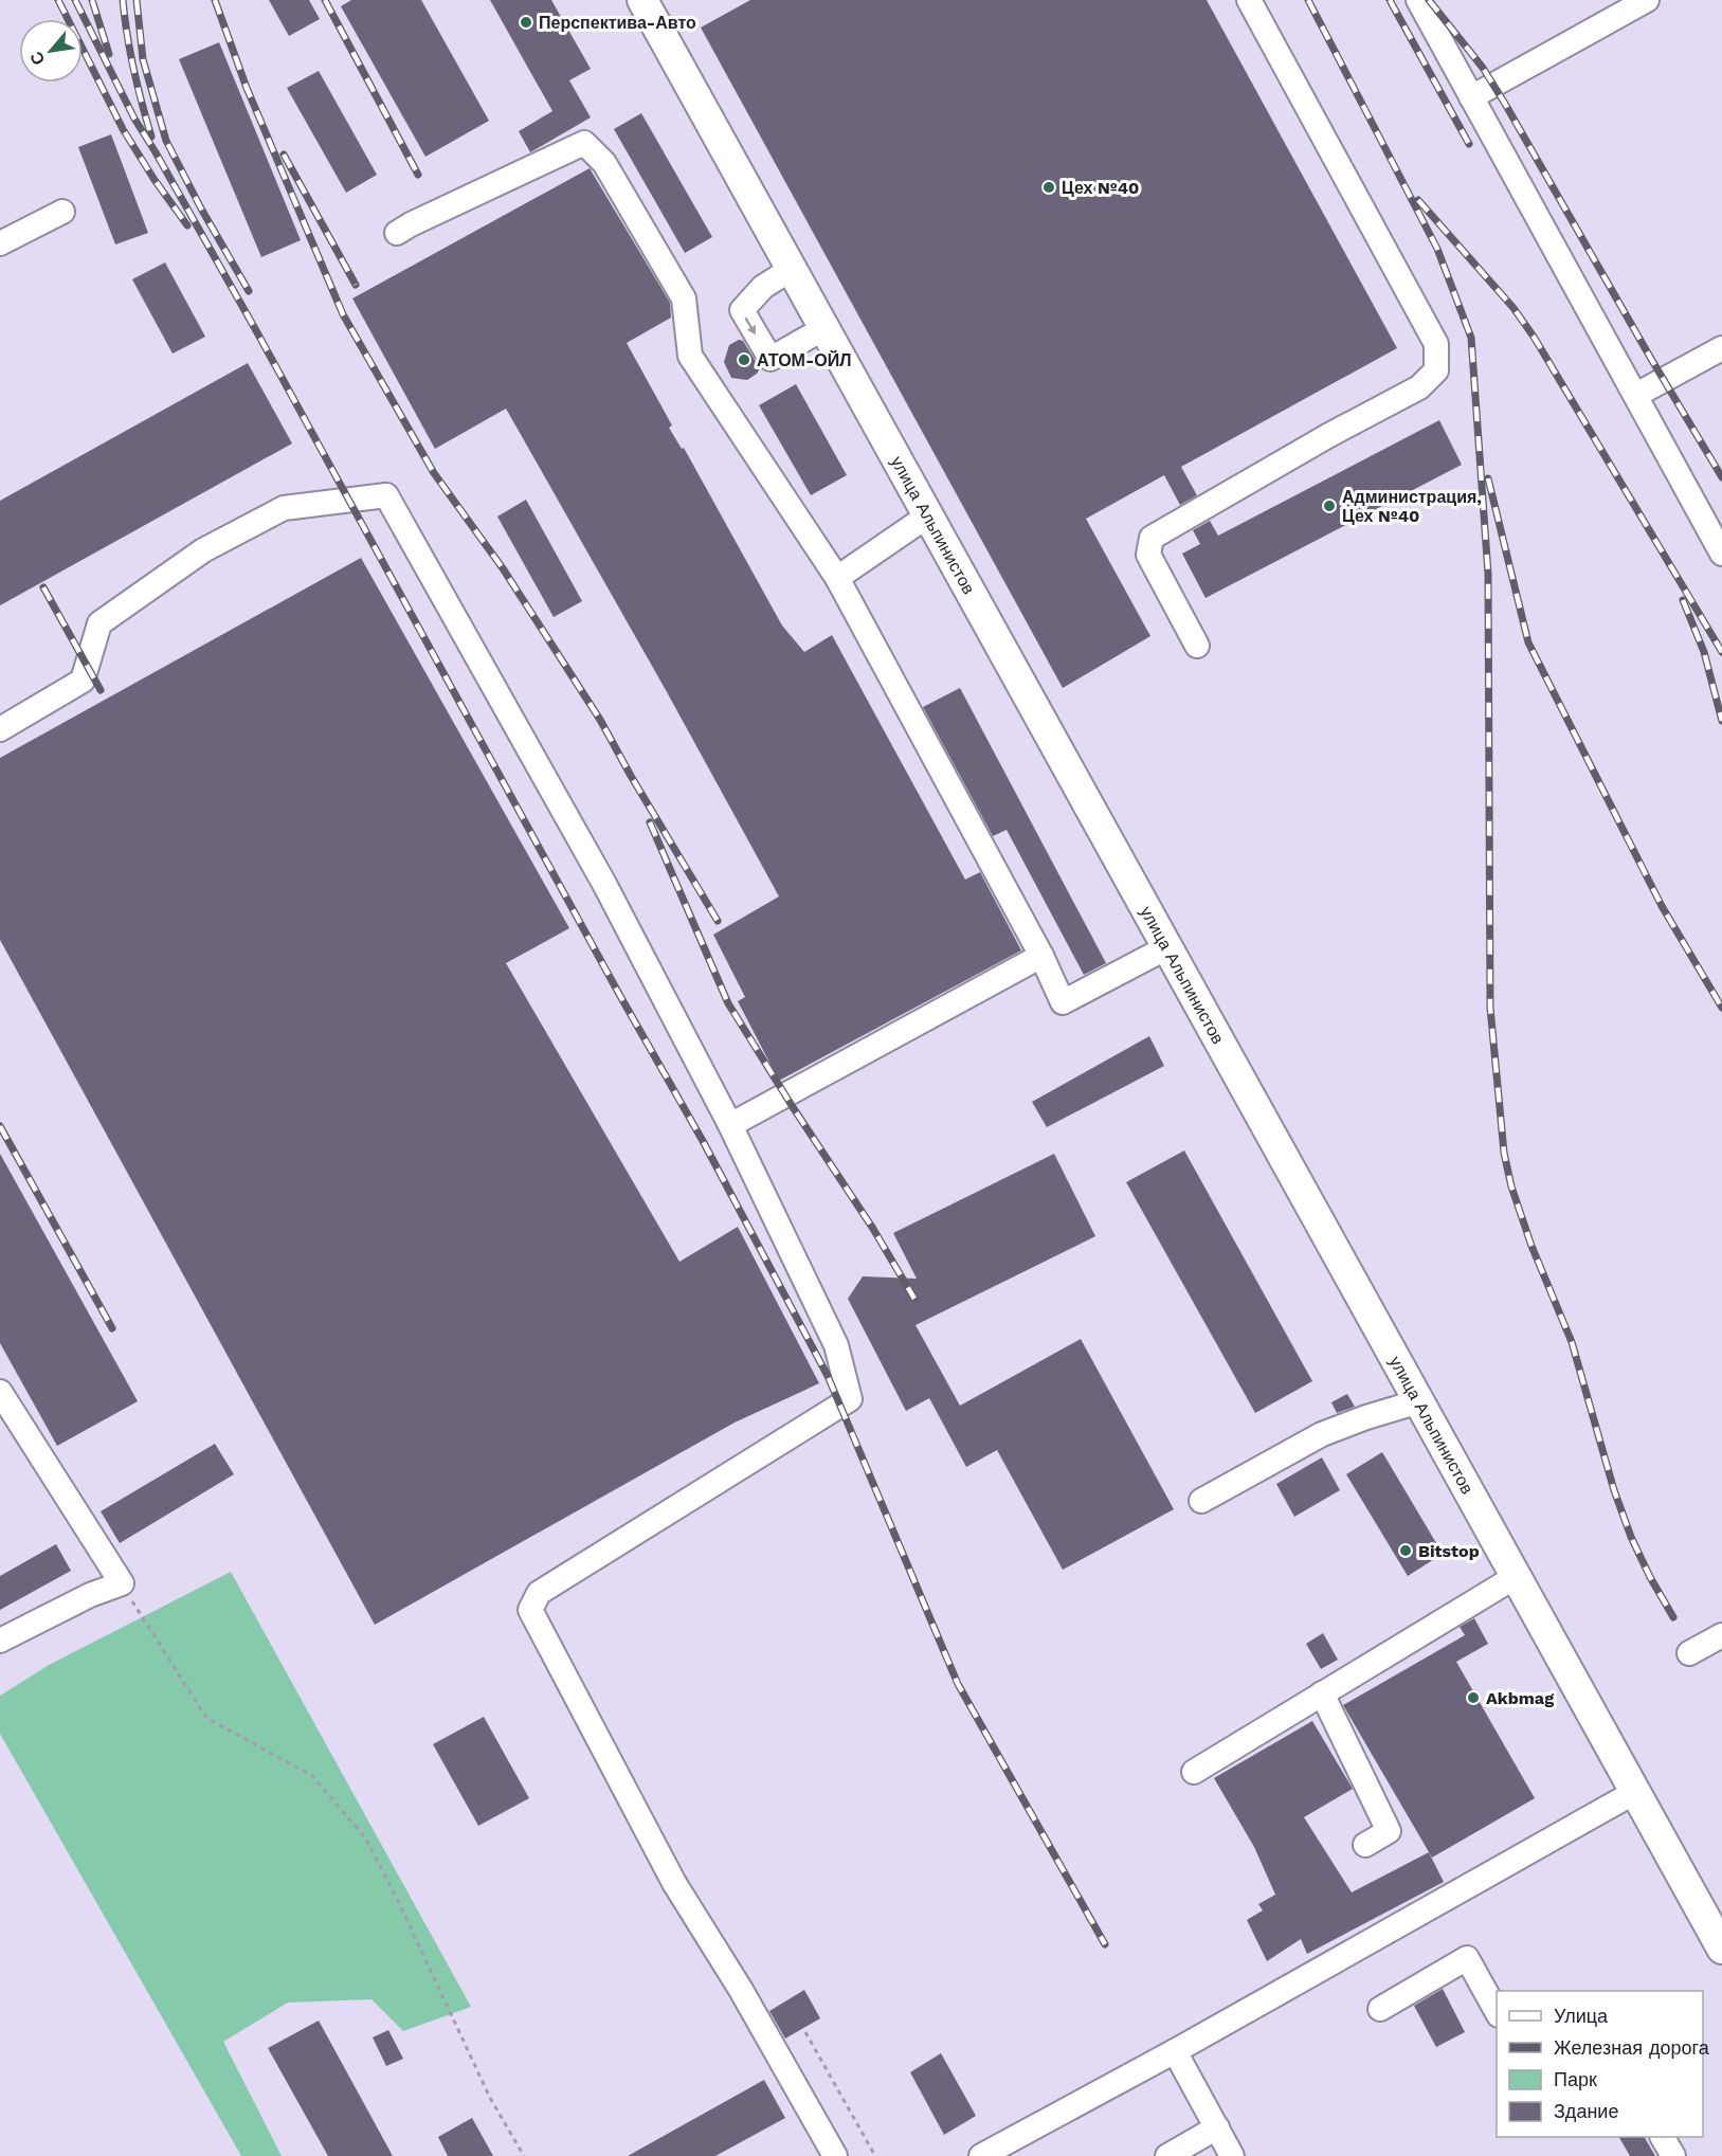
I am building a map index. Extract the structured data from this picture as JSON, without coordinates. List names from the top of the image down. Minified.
{"streets":{"main road":["улица Альпинистов"]},"places":["Перспектива-Авто","Цех №40","АТОМ-ОЙЛ","Администрация, Цех №40","Bitstop","Akbmag"],"legend":["Улица","Железная дорога","Парк","Здание"],"north":"bottom left"}
